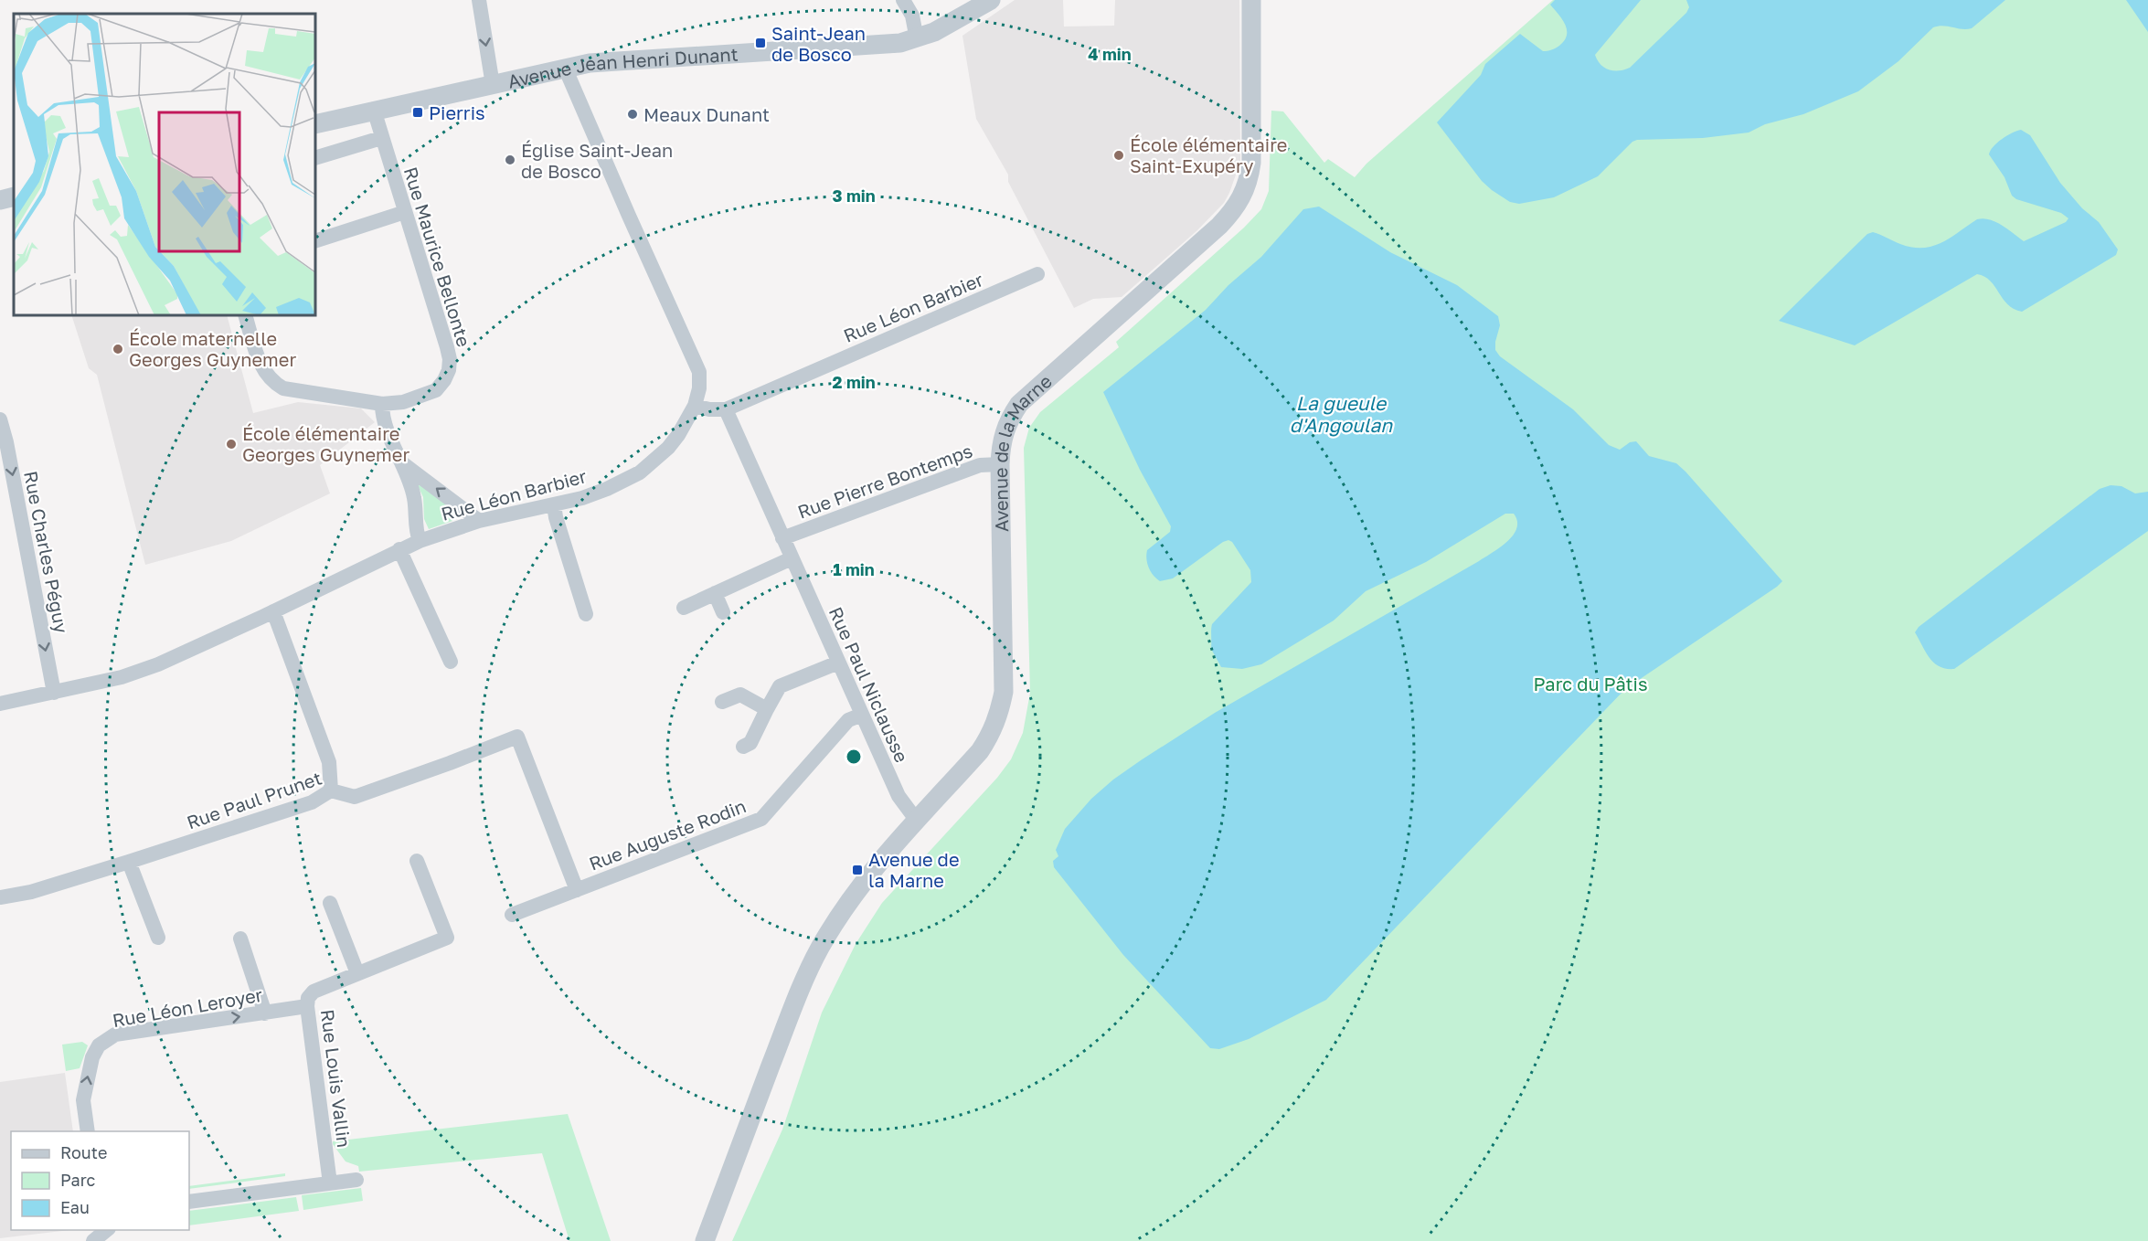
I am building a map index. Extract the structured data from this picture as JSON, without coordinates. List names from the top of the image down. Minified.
{"streets":{"street":["Avenue Jean Henri Dunant","Rue Maurice Bellonte","Rue Léon Barbier","Avenue de la Marne","Rue Pierre Bontemps","Rue Charles Péguy","Rue Paul Niclausse","Rue Paul Prunet","Rue Auguste Rodin","Rue Léon Leroyer","Rue Louis Vallin"]},"crossings":[["Avenue Jean Henri Dunant","Rue Maurice Bellonte"],["Rue Léon Barbier","Rue Charles Péguy"],["Rue Léon Barbier","Rue Paul Niclausse"],["Avenue de la Marne","Rue Pierre Bontemps"],["Avenue de la Marne","Rue Paul Niclausse"],["Rue Pierre Bontemps","Rue Paul Niclausse"],["Rue Paul Niclausse","Rue Auguste Rodin"],["Rue Paul Prunet","Rue Auguste Rodin"],["Rue Léon Leroyer","Rue Louis Vallin"]],"one_way":["Rue Charles Péguy","Rue Léon Leroyer"],"water":["La gueule d'Angoulan"],"parks":["Parc du Pâtis"],"places":{"transit":["Saint-Jean de Bosco","Pierris","Avenue de la Marne"],"other":["Meaux Dunant","École élémentaire Saint-Exupéry","Église Saint-Jean de Bosco","École maternelle Georges Guynemer","École élémentaire Georges Guynemer"]},"legend":["Route","Parc","Eau"],"rings":["4 min","3 min","2 min","1 min"]}
